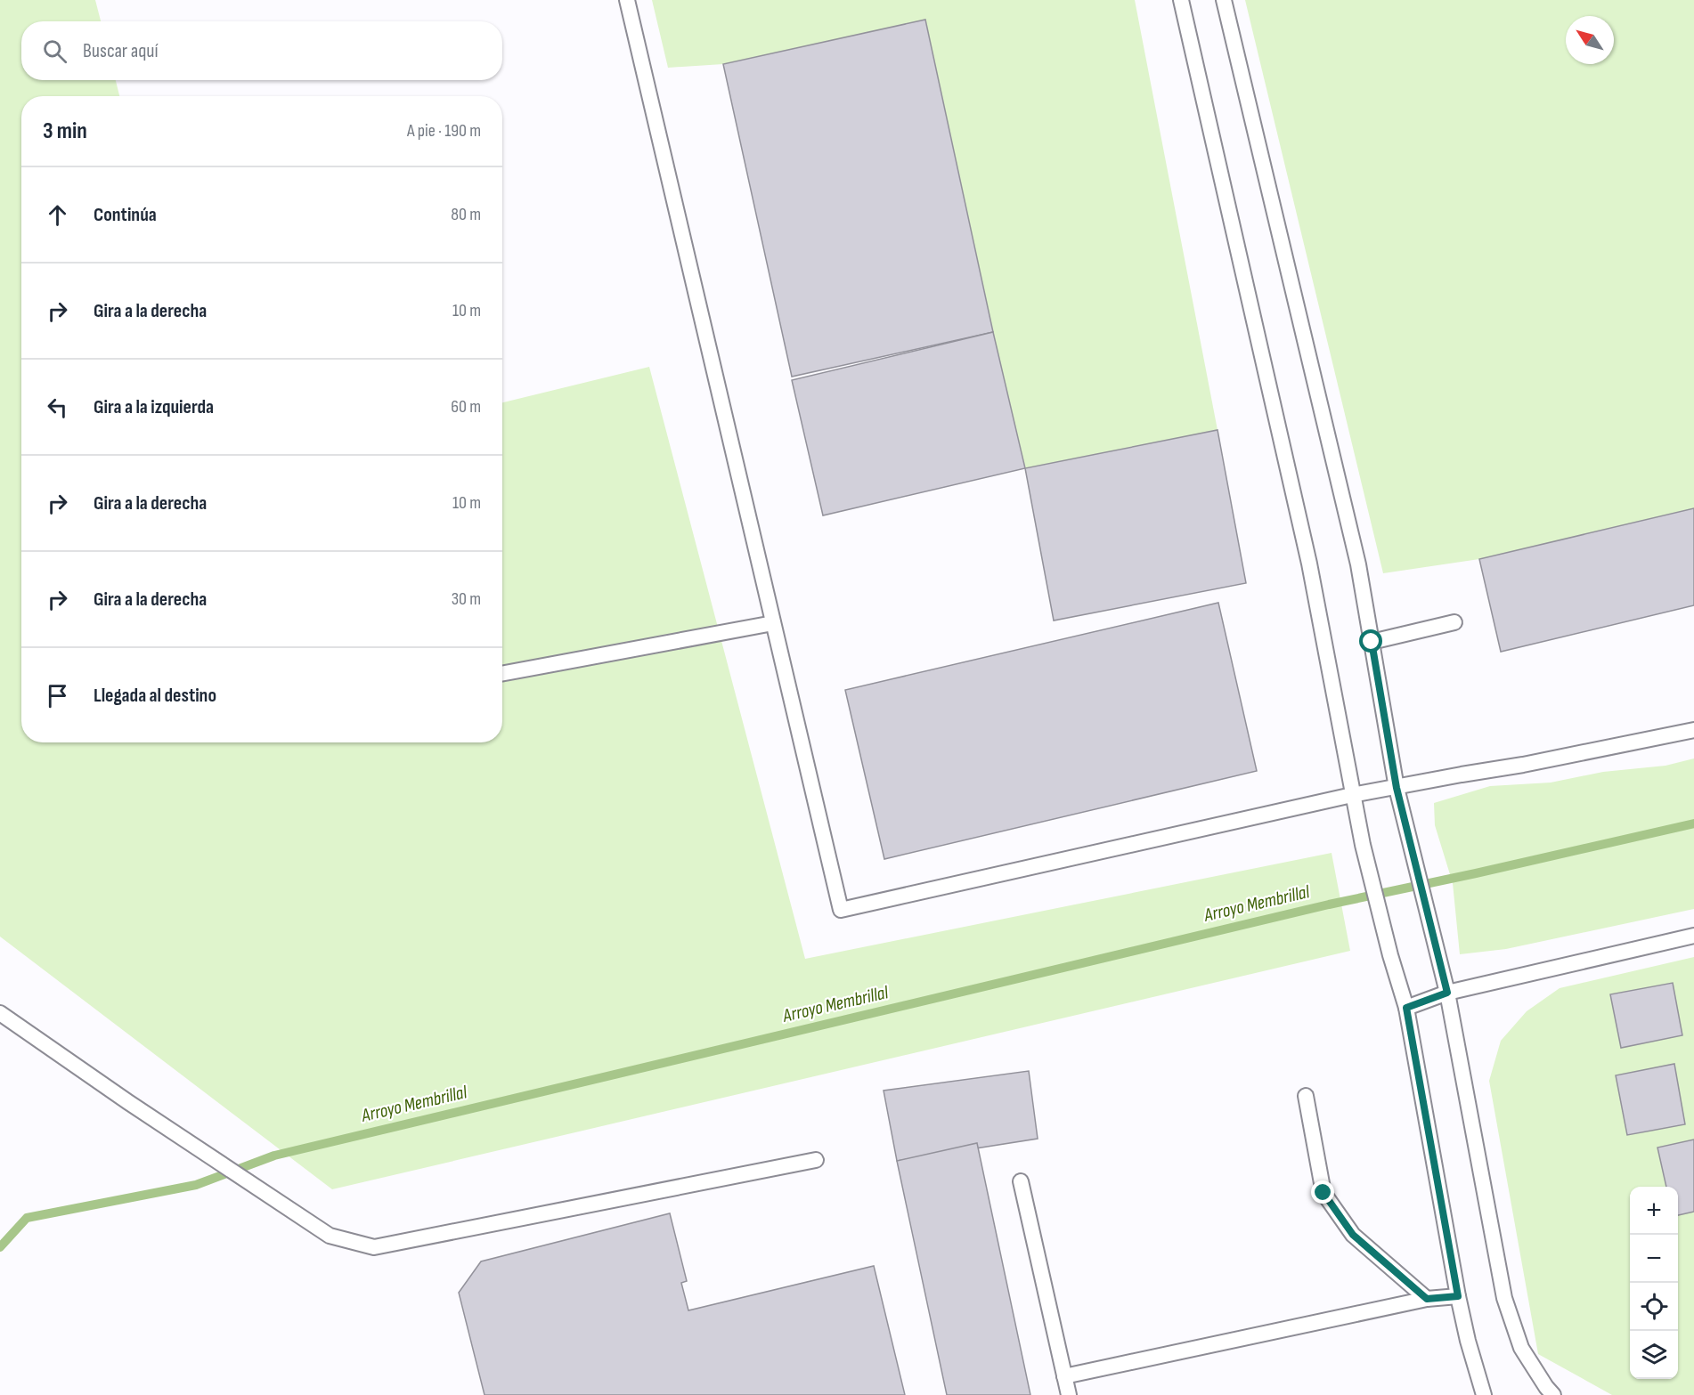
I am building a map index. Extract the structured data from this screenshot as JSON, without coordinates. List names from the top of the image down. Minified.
{"water":["Arroyo Membrillal"],"north":"top left","page":{"search":"Buscar aquí","heading":["3 min","A pie · 190 m"],"list":[["Continúa","80 m"],["Gira a la derecha","10 m"],["Gira a la izquierda","60 m"],["Gira a la derecha","10 m"],["Gira a la derecha","30 m"],"Llegada al destino"],"map_buttons":["+","−"]}}
